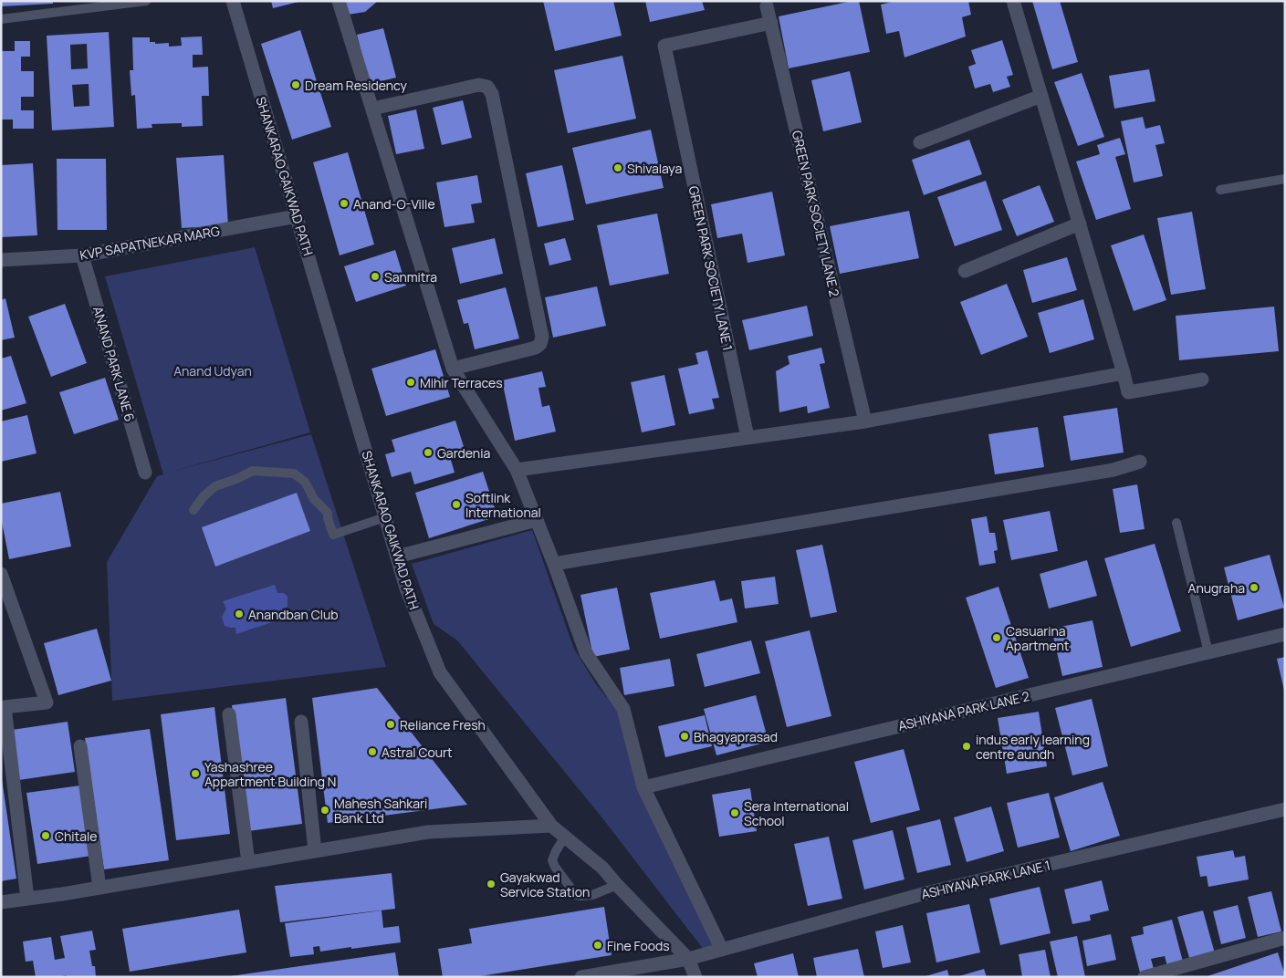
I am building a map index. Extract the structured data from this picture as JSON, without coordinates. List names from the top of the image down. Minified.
{"streets":{"street":["SHANKARAO GAIKWAD PATH","GREEN PARK SOCIETY LANE 2","KVP SAPATNEKAR MARG","GREEN PARK SOCIETY LANE 1","ANAND PARK LANE 6","ASHIYANA PARK LANE 2","ASHIYANA PARK LANE 1"]},"crossings":[["SHANKARAO GAIKWAD PATH","KVP SAPATNEKAR MARG"],["SHANKARAO GAIKWAD PATH","ASHIYANA PARK LANE 1"],["GREEN PARK SOCIETY LANE 2","GREEN PARK SOCIETY LANE 1"],["KVP SAPATNEKAR MARG","ANAND PARK LANE 6"]],"parks":["Anand Udyan"],"places":["Dream Residency","Shivalaya","Anand-O-Ville","Sanmitra","Mihir Terraces","Gardenia","Softlink International","Anugraha","Anandban Club","Casuarina Apartment","Reliance Fresh","Bhagyaprasad","indus early learning centre aundh","Astral Court","Yashashree Appartment Building N","Mahesh Sahkari Bank Ltd","Sera International School","Chitale","Gayakwad Service Station","Fine Foods"]}
